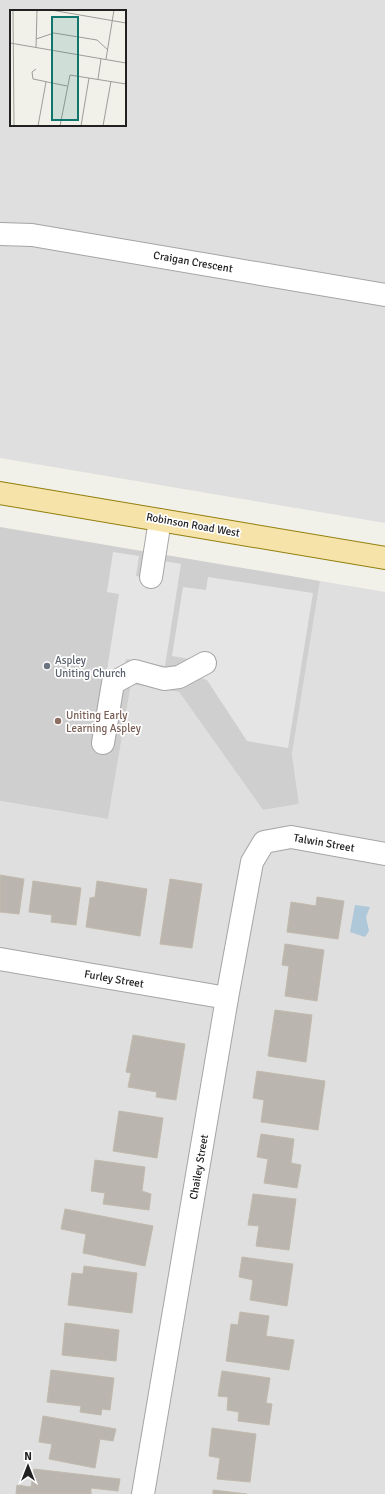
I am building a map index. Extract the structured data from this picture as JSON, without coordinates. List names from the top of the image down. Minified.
{"streets":{"main road":["Robinson Road West"],"street":["Craigan Crescent","Talwin Street","Furley Street","Chailey Street"]},"crossings":[["Talwin Street","Chailey Street"],["Furley Street","Chailey Street"]],"places":["Aspley Uniting Church","Uniting Early Learning Aspley"],"north":"top"}
